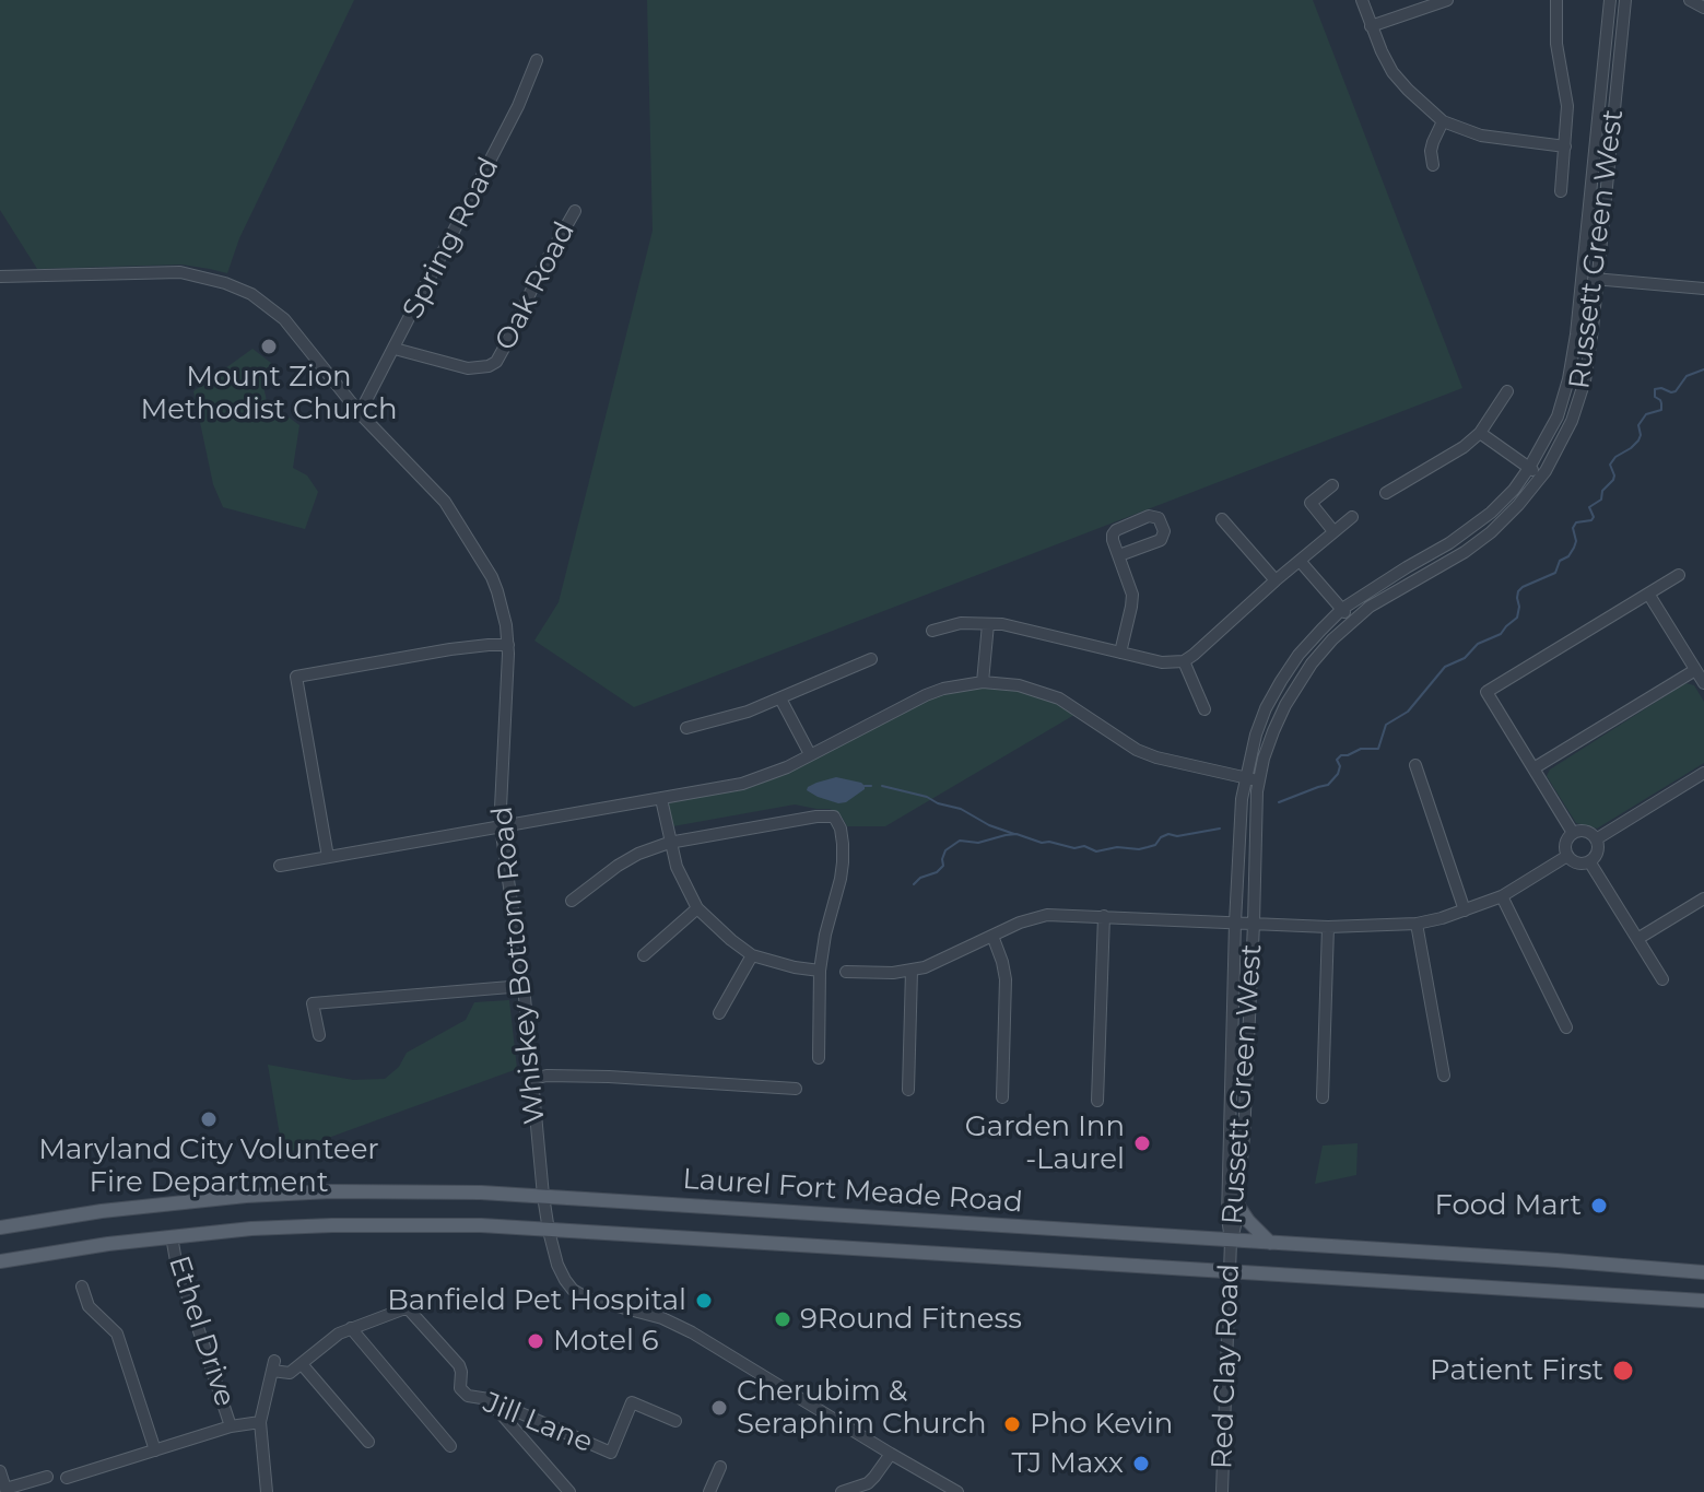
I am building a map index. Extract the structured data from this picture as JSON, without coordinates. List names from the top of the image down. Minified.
{"streets":{"main road":["Laurel Fort Meade Road"],"street":["Spring Road","Russett Green West","Oak Road","Whiskey Bottom Road","Ethel Drive","Red Clay Road","Jill Lane"]},"crossings":[["Spring Road","Oak Road"],["Spring Road","Whiskey Bottom Road"],["Russett Green West","Laurel Fort Meade Road"],["Russett Green West","Red Clay Road"],["Whiskey Bottom Road","Laurel Fort Meade Road"],["Laurel Fort Meade Road","Ethel Drive"],["Laurel Fort Meade Road","Red Clay Road"]],"places":["Mount Zion Methodist Church","Maryland City Volunteer Fire Department","Garden Inn -Laurel","Food Mart","Banfield Pet Hospital","9Round Fitness","Motel 6","Patient First","Cherubim & Seraphim Church","Pho Kevin","TJ Maxx"]}
